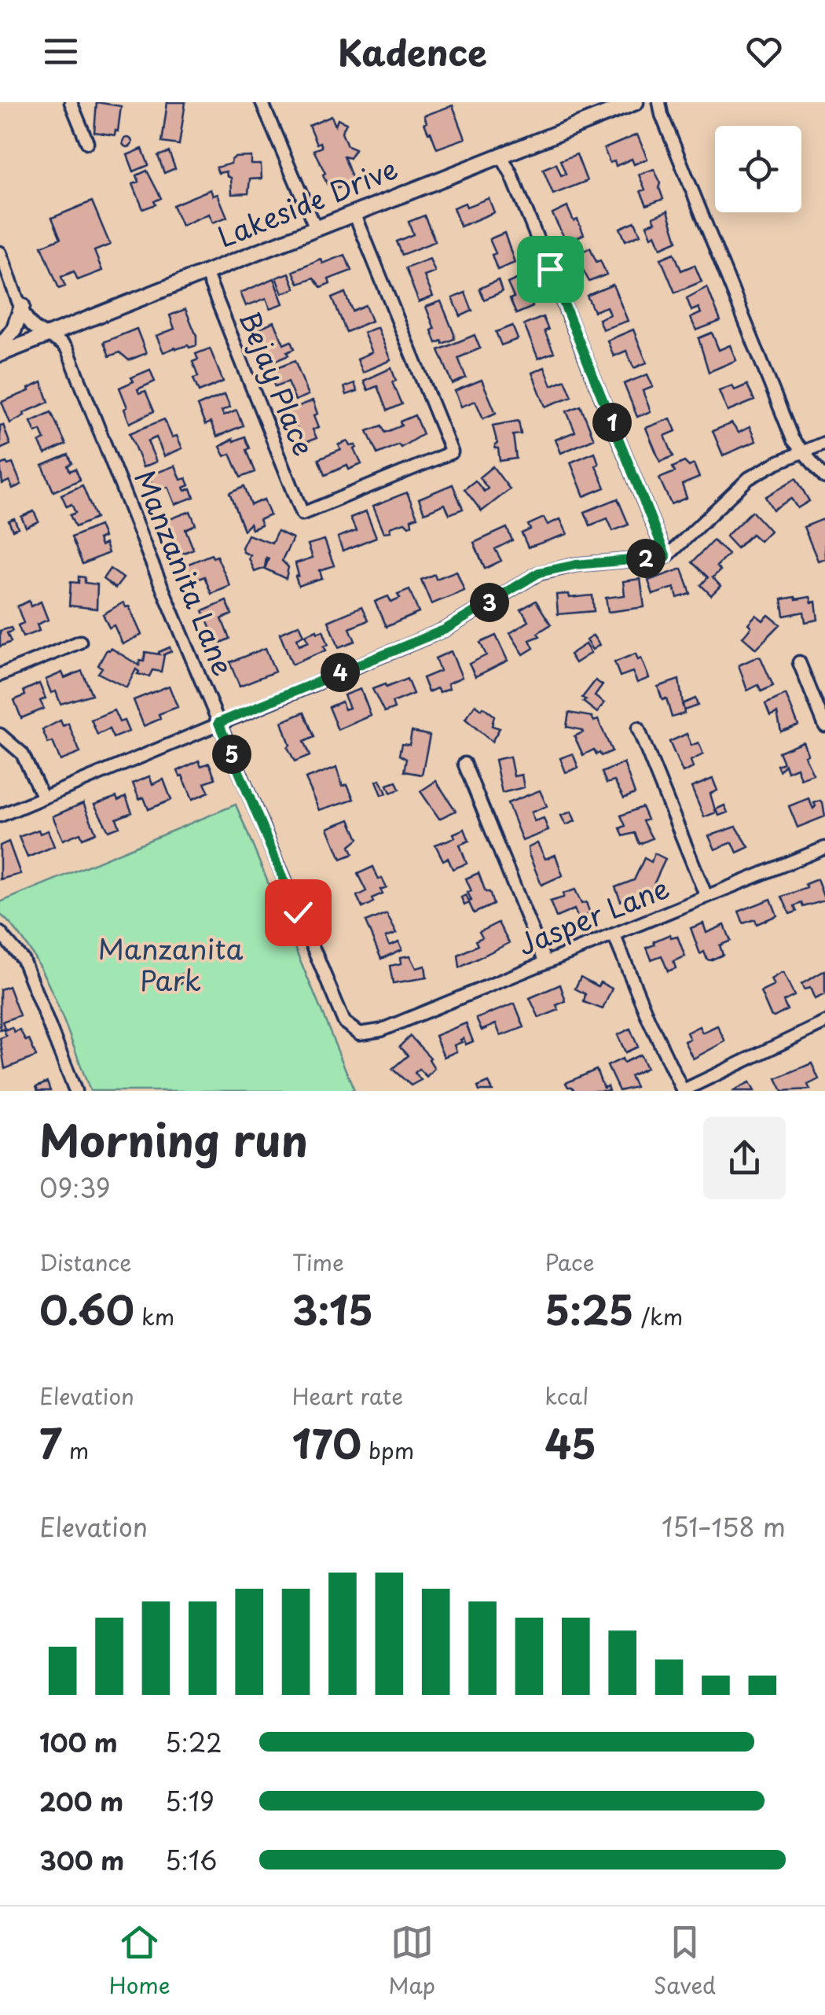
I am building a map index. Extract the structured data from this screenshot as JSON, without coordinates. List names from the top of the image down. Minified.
{"streets":{"main road":["Lakeside Drive"],"street":["Bejay Place","Manzanita Lane","Jasper Lane"]},"crossings":[["Lakeside Drive","Bejay Place"],["Lakeside Drive","Manzanita Lane"],["Manzanita Lane","Jasper Lane"]],"parks":["Manzanita Park"],"page":{"header":"Kadence","pins":["1","2","3","4","5"],"heading":["Morning run","09:39"],"stats":[["Distance","0.60 km"],["Time","3:15"],["Pace","5:25 /km"],["Elevation","7 m"],["Heart rate","170 bpm"],["kcal","45"]],"chart":["Elevation","151–158 m"],"list":[{"name":"100 m","note":"5:22"},{"name":"200 m","note":"5:19"},{"name":"300 m","note":"5:16"}],"tabs":["Home","Map","Saved"]}}
